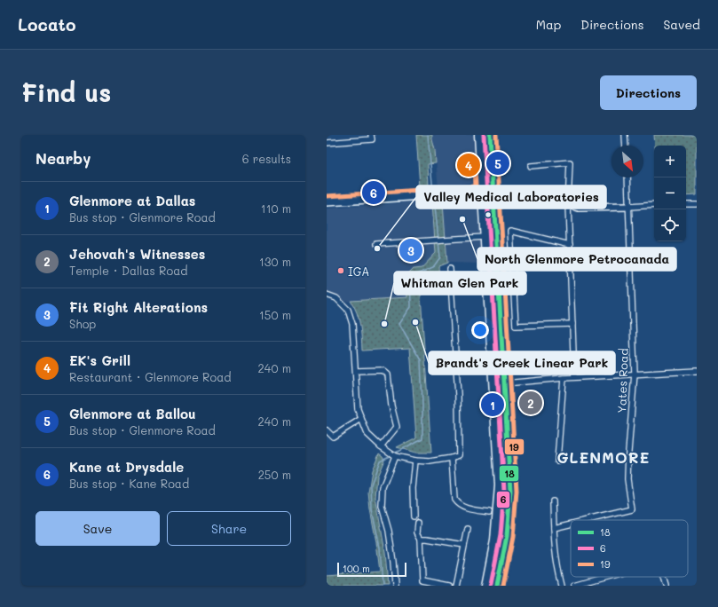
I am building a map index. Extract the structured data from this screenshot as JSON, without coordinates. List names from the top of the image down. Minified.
{"streets":{"street":["Yates Road"]},"districts":["GLENMORE"],"places":["North Glenmore Petrocanada","Valley Medical Laboratories","IGA","Brandt's Creek Linear Park","Whitman Glen Park"],"lines":["transit line 18","transit line 6","transit line 19"],"legend":["18","6","19"],"scale_bar":"100 m","north":"bottom right","page":{"header":"Locato","nav":["Map","Directions","Saved"],"buttons":["Directions",["Save","Share"]],"title":"Find us","heading":["Nearby","6 results"],"map_buttons":["+","−"],"pins":["5","4","6","3","2","1"],"list":[{"mark":"1","name":"Glenmore at Dallas","note":"Bus stop · Glenmore Road","value":"110 m"},{"mark":"2","name":"Jehovah's Witnesses","note":"Temple · Dallas Road","value":"130 m"},{"mark":"3","name":"Fit Right Alterations","note":"Shop","value":"150 m"},{"mark":"4","name":"EK's Grill","note":"Restaurant · Glenmore Road","value":"240 m"},{"mark":"5","name":"Glenmore at Ballou","note":"Bus stop · Glenmore Road","value":"240 m"},{"mark":"6","name":"Kane at Drysdale","note":"Bus stop · Kane Road","value":"250 m"}],"scale":"100 m"}}
